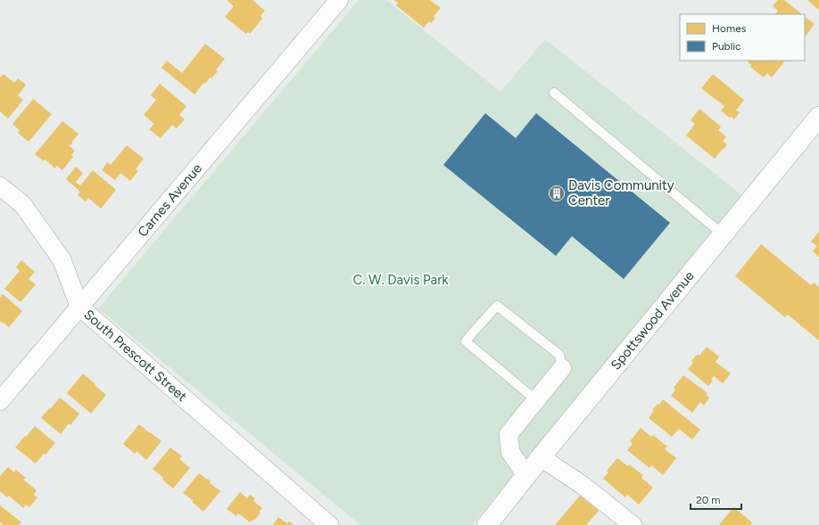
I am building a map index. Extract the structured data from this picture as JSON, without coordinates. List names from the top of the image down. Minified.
{"streets":{"street":["Carnes Avenue","Spottswood Avenue","South Prescott Street"]},"crossings":[["Carnes Avenue","South Prescott Street"]],"parks":["C. W. Davis Park"],"places":{"building":["Davis Community Center"]},"legend":["Homes","Public"],"scale_bar":"20 m"}
